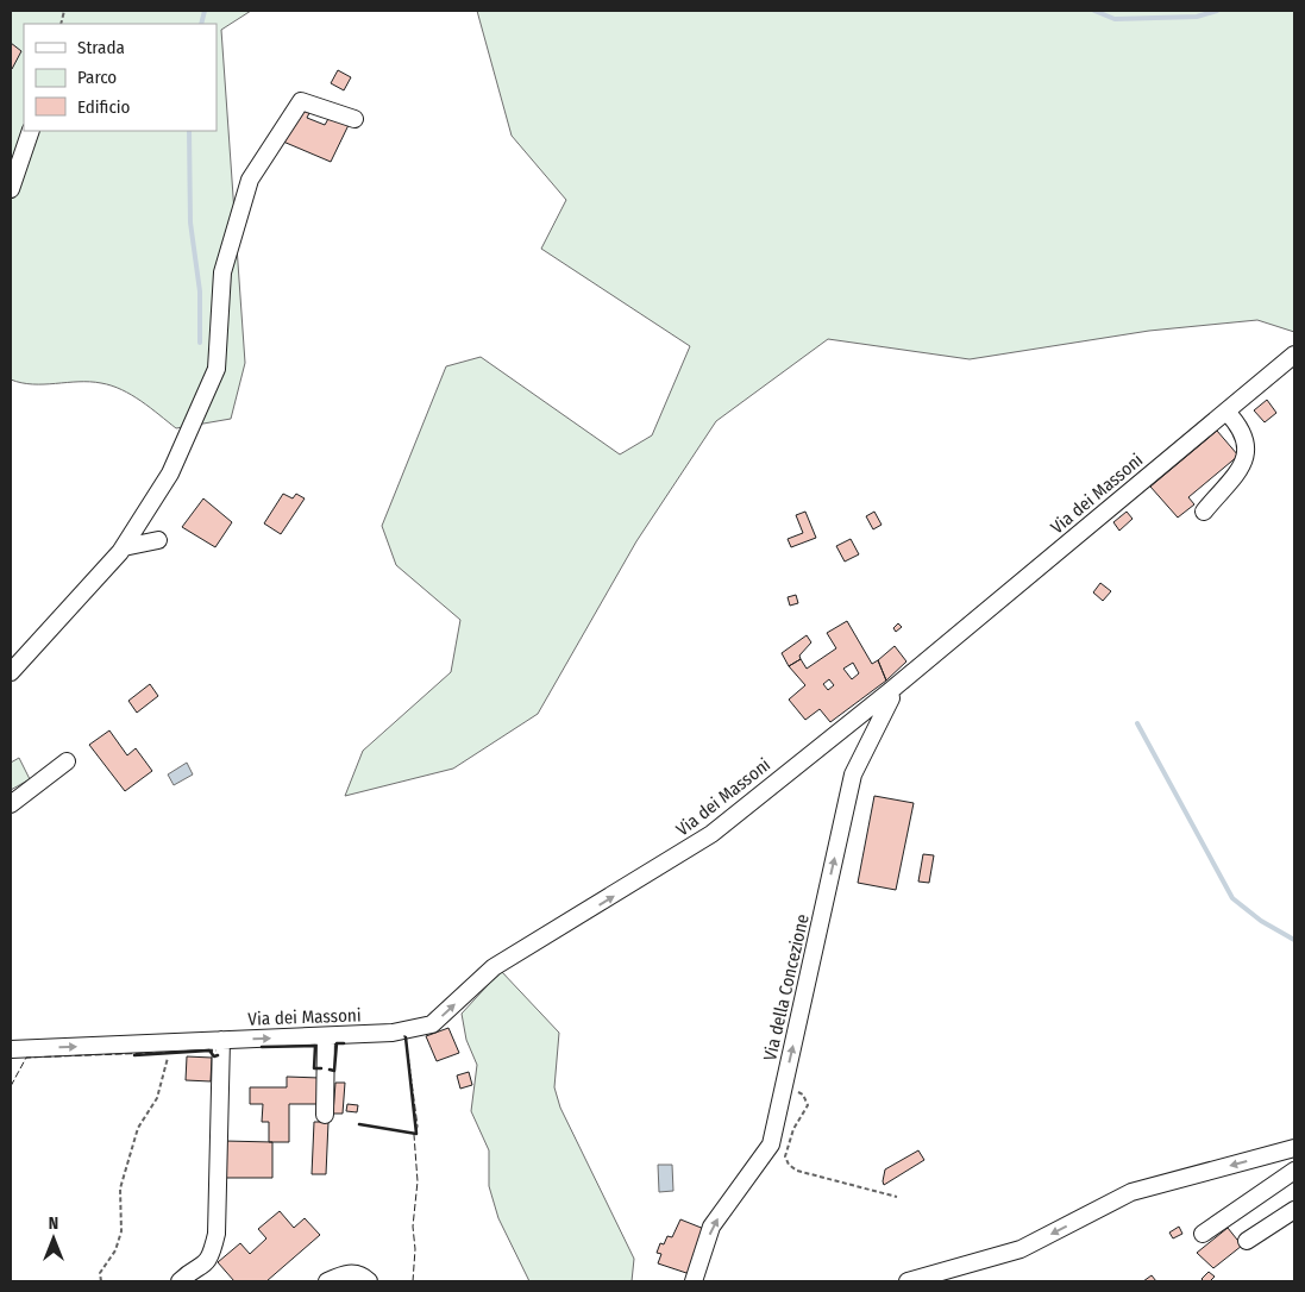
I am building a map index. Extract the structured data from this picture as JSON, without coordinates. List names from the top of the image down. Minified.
{"streets":{"street":["Via dei Massoni","Via della Concezione"]},"crossings":[["Via dei Massoni","Via della Concezione"]],"one_way":["Via dei Massoni","Via della Concezione"],"legend":["Strada","Parco","Edificio"],"north":"top"}
